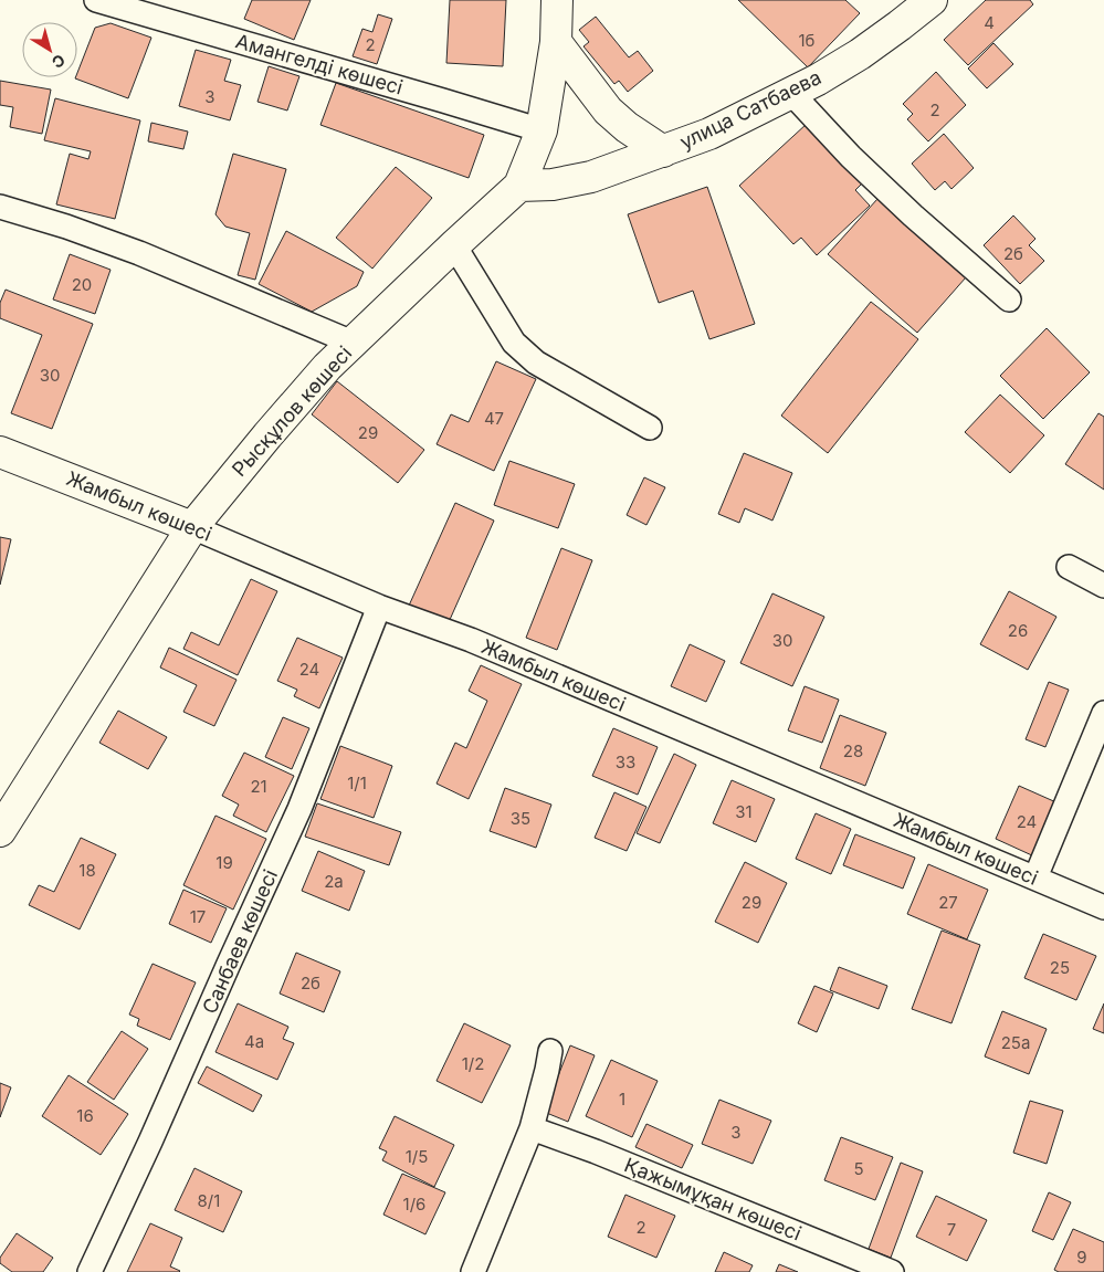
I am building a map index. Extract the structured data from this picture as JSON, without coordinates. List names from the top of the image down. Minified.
{"streets":{"street":["Амангелді көшесі","улица Сатбаева","Рысқұлов көшесі","Жамбыл көшесі","Санбаев көшесі","Қажымұқан көшесі"]},"crossings":[["Амангелді көшесі","Рысқұлов көшесі"],["улица Сатбаева","Рысқұлов көшесі"],["Рысқұлов көшесі","Жамбыл көшесі"],["Жамбыл көшесі","Санбаев көшесі"]],"house_numbers":["4","1б","2","3","2","2б","20","30","47","29","26","30","24","28","33","1/1","21","31","35","24","19","18","2а","29","27","17","25","2б","4а","25а","1/2","1","16","3","1/5","5","8/1","1/6","2","7","9"],"north":"bottom right"}
